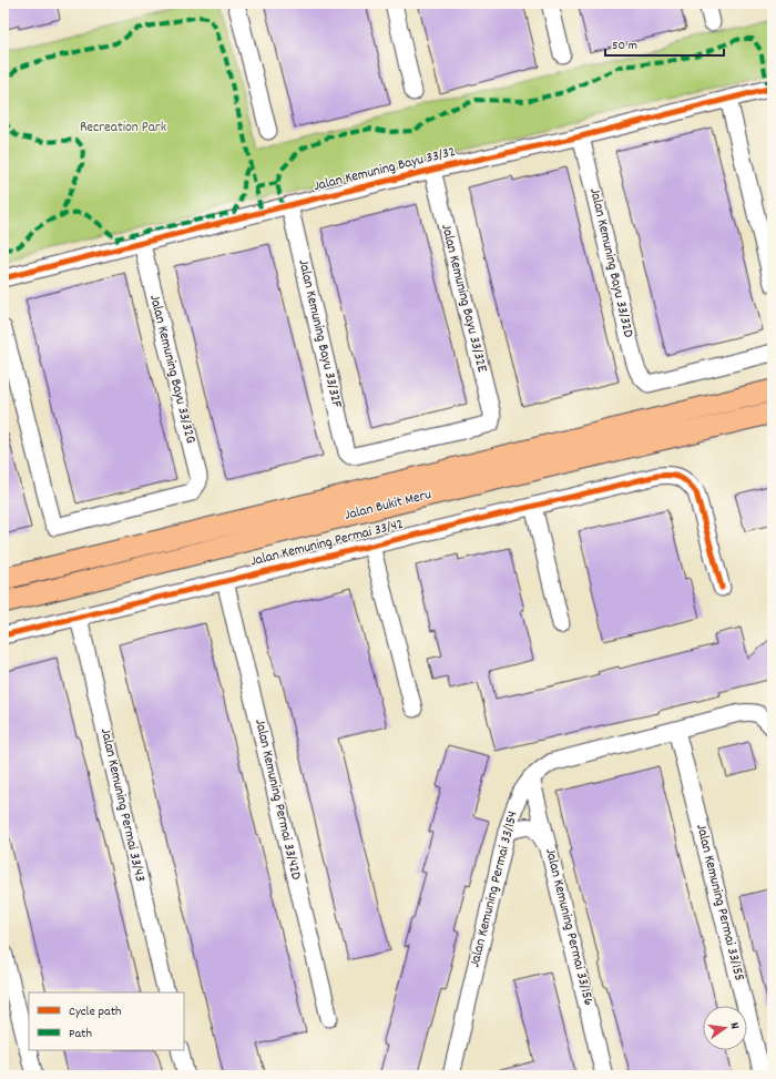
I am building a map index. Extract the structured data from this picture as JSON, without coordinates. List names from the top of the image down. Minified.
{"streets":{"main road":["Jalan Bukit Meru"],"street":["Jalan Kemuning Bayu 33/32","Jalan Kemuning Bayu 33/32D","Jalan Kemuning Bayu 33/32E","Jalan Kemuning Bayu 33/32F","Jalan Kemuning Bayu 33/32G","Jalan Kemuning Permai 33/42","Jalan Kemuning Permai 33/42D","Jalan Kemuning Permai 33/43","Jalan Kemuning Permai 33/154","Jalan Kemuning Permai 33/155","Jalan Kemuning Permai 33/156"]},"crossings":[["Jalan Kemuning Bayu 33/32","Jalan Kemuning Bayu 33/32D"],["Jalan Kemuning Bayu 33/32","Jalan Kemuning Bayu 33/32E"],["Jalan Kemuning Bayu 33/32","Jalan Kemuning Bayu 33/32F"],["Jalan Kemuning Bayu 33/32","Jalan Kemuning Bayu 33/32G"],["Jalan Kemuning Bayu 33/32E","Jalan Kemuning Bayu 33/32F"],["Jalan Kemuning Permai 33/42","Jalan Kemuning Permai 33/42D"],["Jalan Kemuning Permai 33/42","Jalan Kemuning Permai 33/43"],["Jalan Kemuning Permai 33/154","Jalan Kemuning Permai 33/155"],["Jalan Kemuning Permai 33/154","Jalan Kemuning Permai 33/156"]],"parks":["Recreation Park"],"legend":["Cycle path","Path"],"scale_bar":"50 m","north":"right"}
